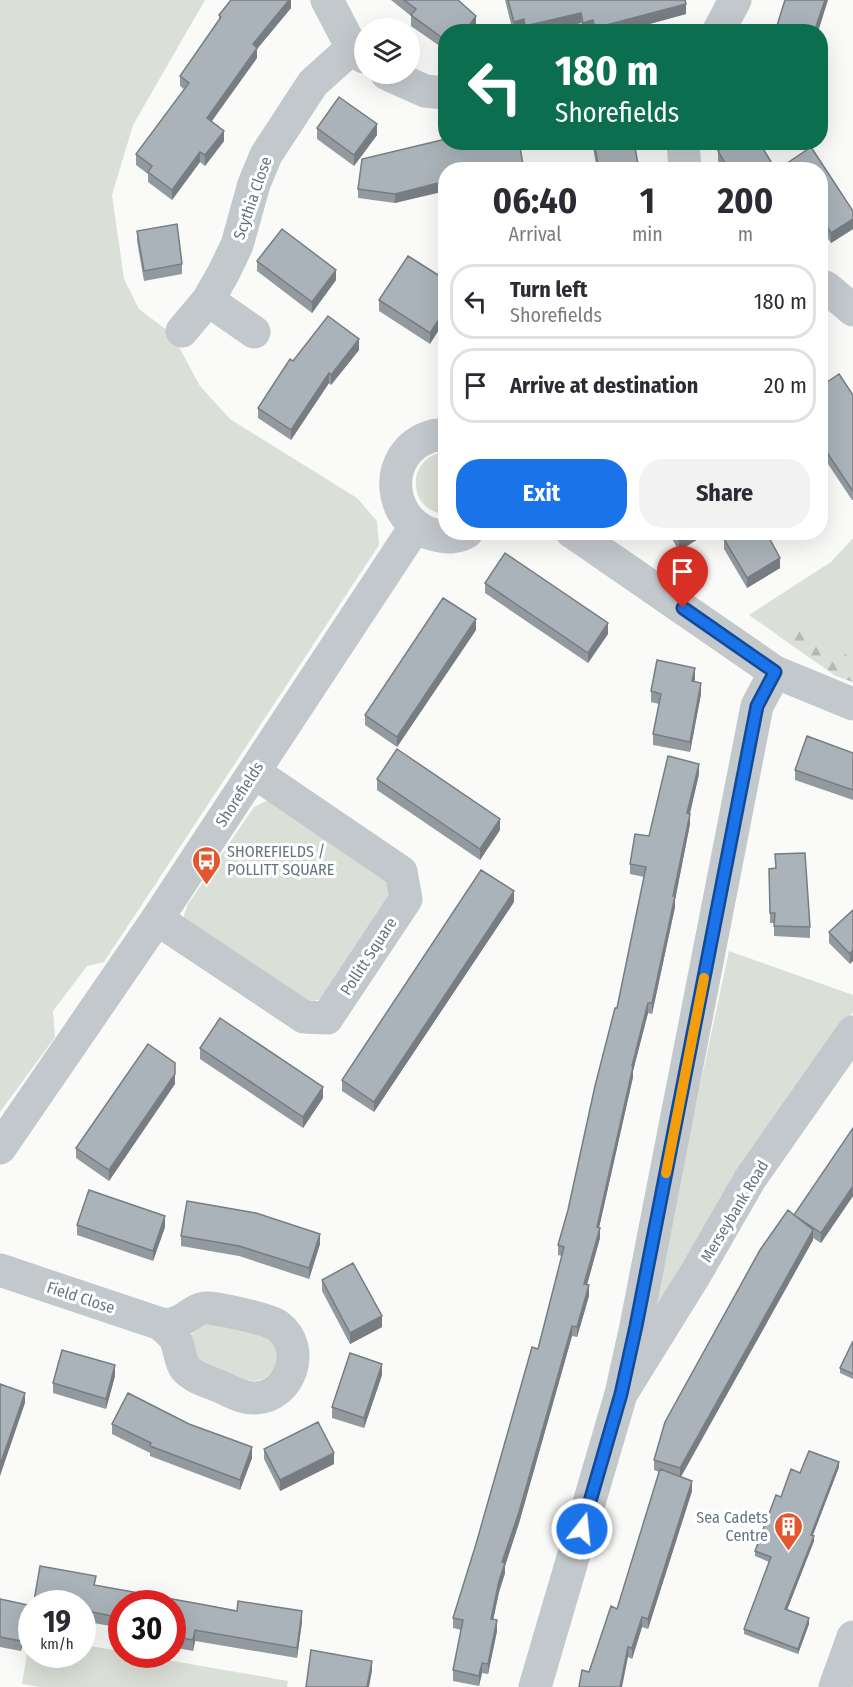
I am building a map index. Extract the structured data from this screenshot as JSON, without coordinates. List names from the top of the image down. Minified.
{"streets":{"street":["Scythia Close","Shorefields","Pollitt Square","Merseybank Road","Field Close"]},"crossings":[["Shorefields","Pollitt Square"]],"places":{"bus stop":["SHOREFIELDS / POLLITT SQUARE"],"building":["Sea Cadets Centre"]},"page":{"turn":["180 m","Shorefields"],"eta":["06:40","Arrival","1","min","200","m"],"list":[{"name":"Turn left","note":"Shorefields","value":"180 m"},{"name":"Arrive at destination","value":"20 m"}],"buttons":["Exit","Share"],"speed":"19 km/h","limit":"30"}}
